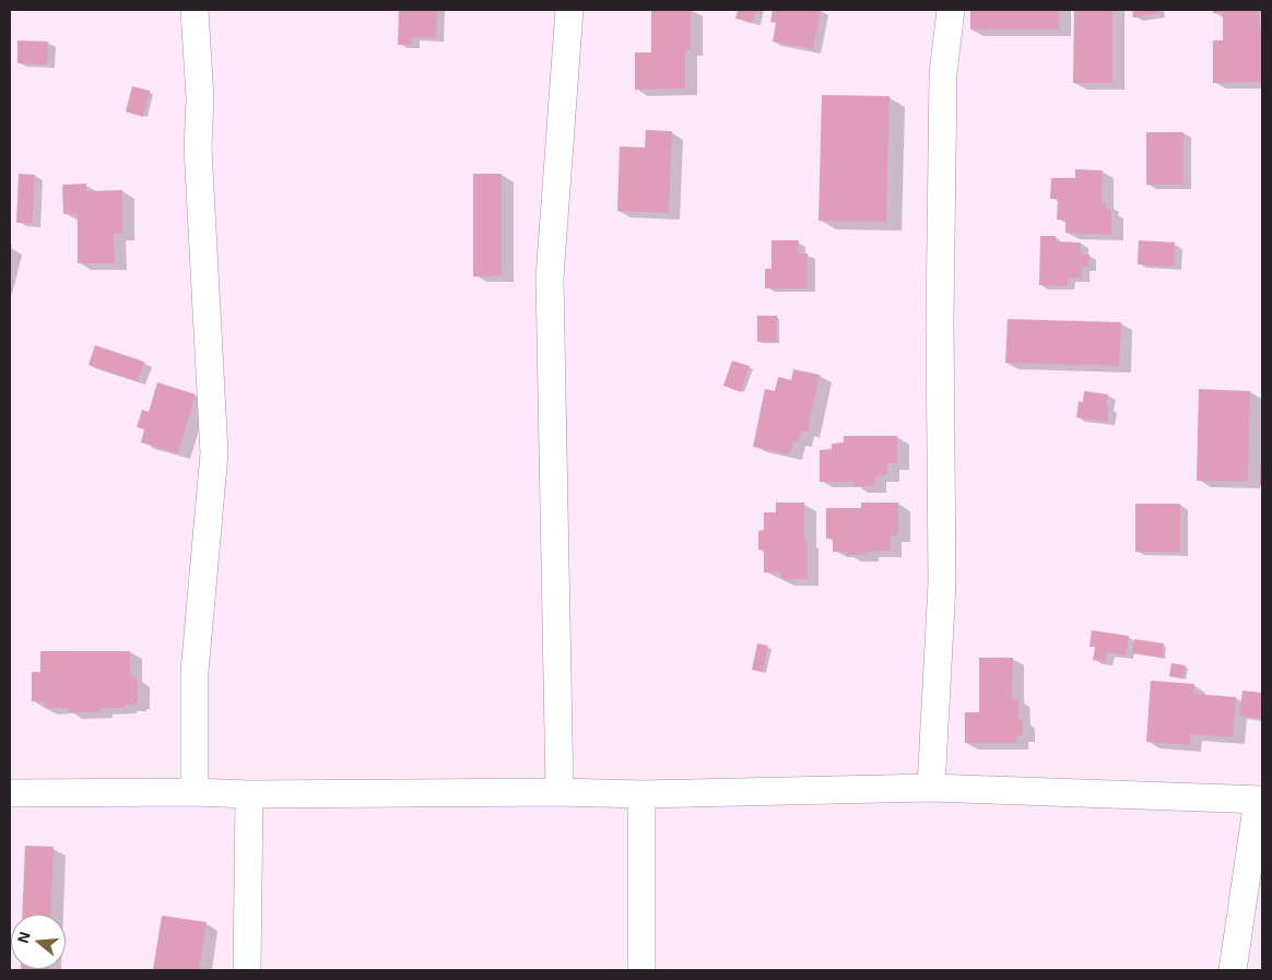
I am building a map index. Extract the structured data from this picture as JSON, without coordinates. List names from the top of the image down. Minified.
{"north":"left"}
